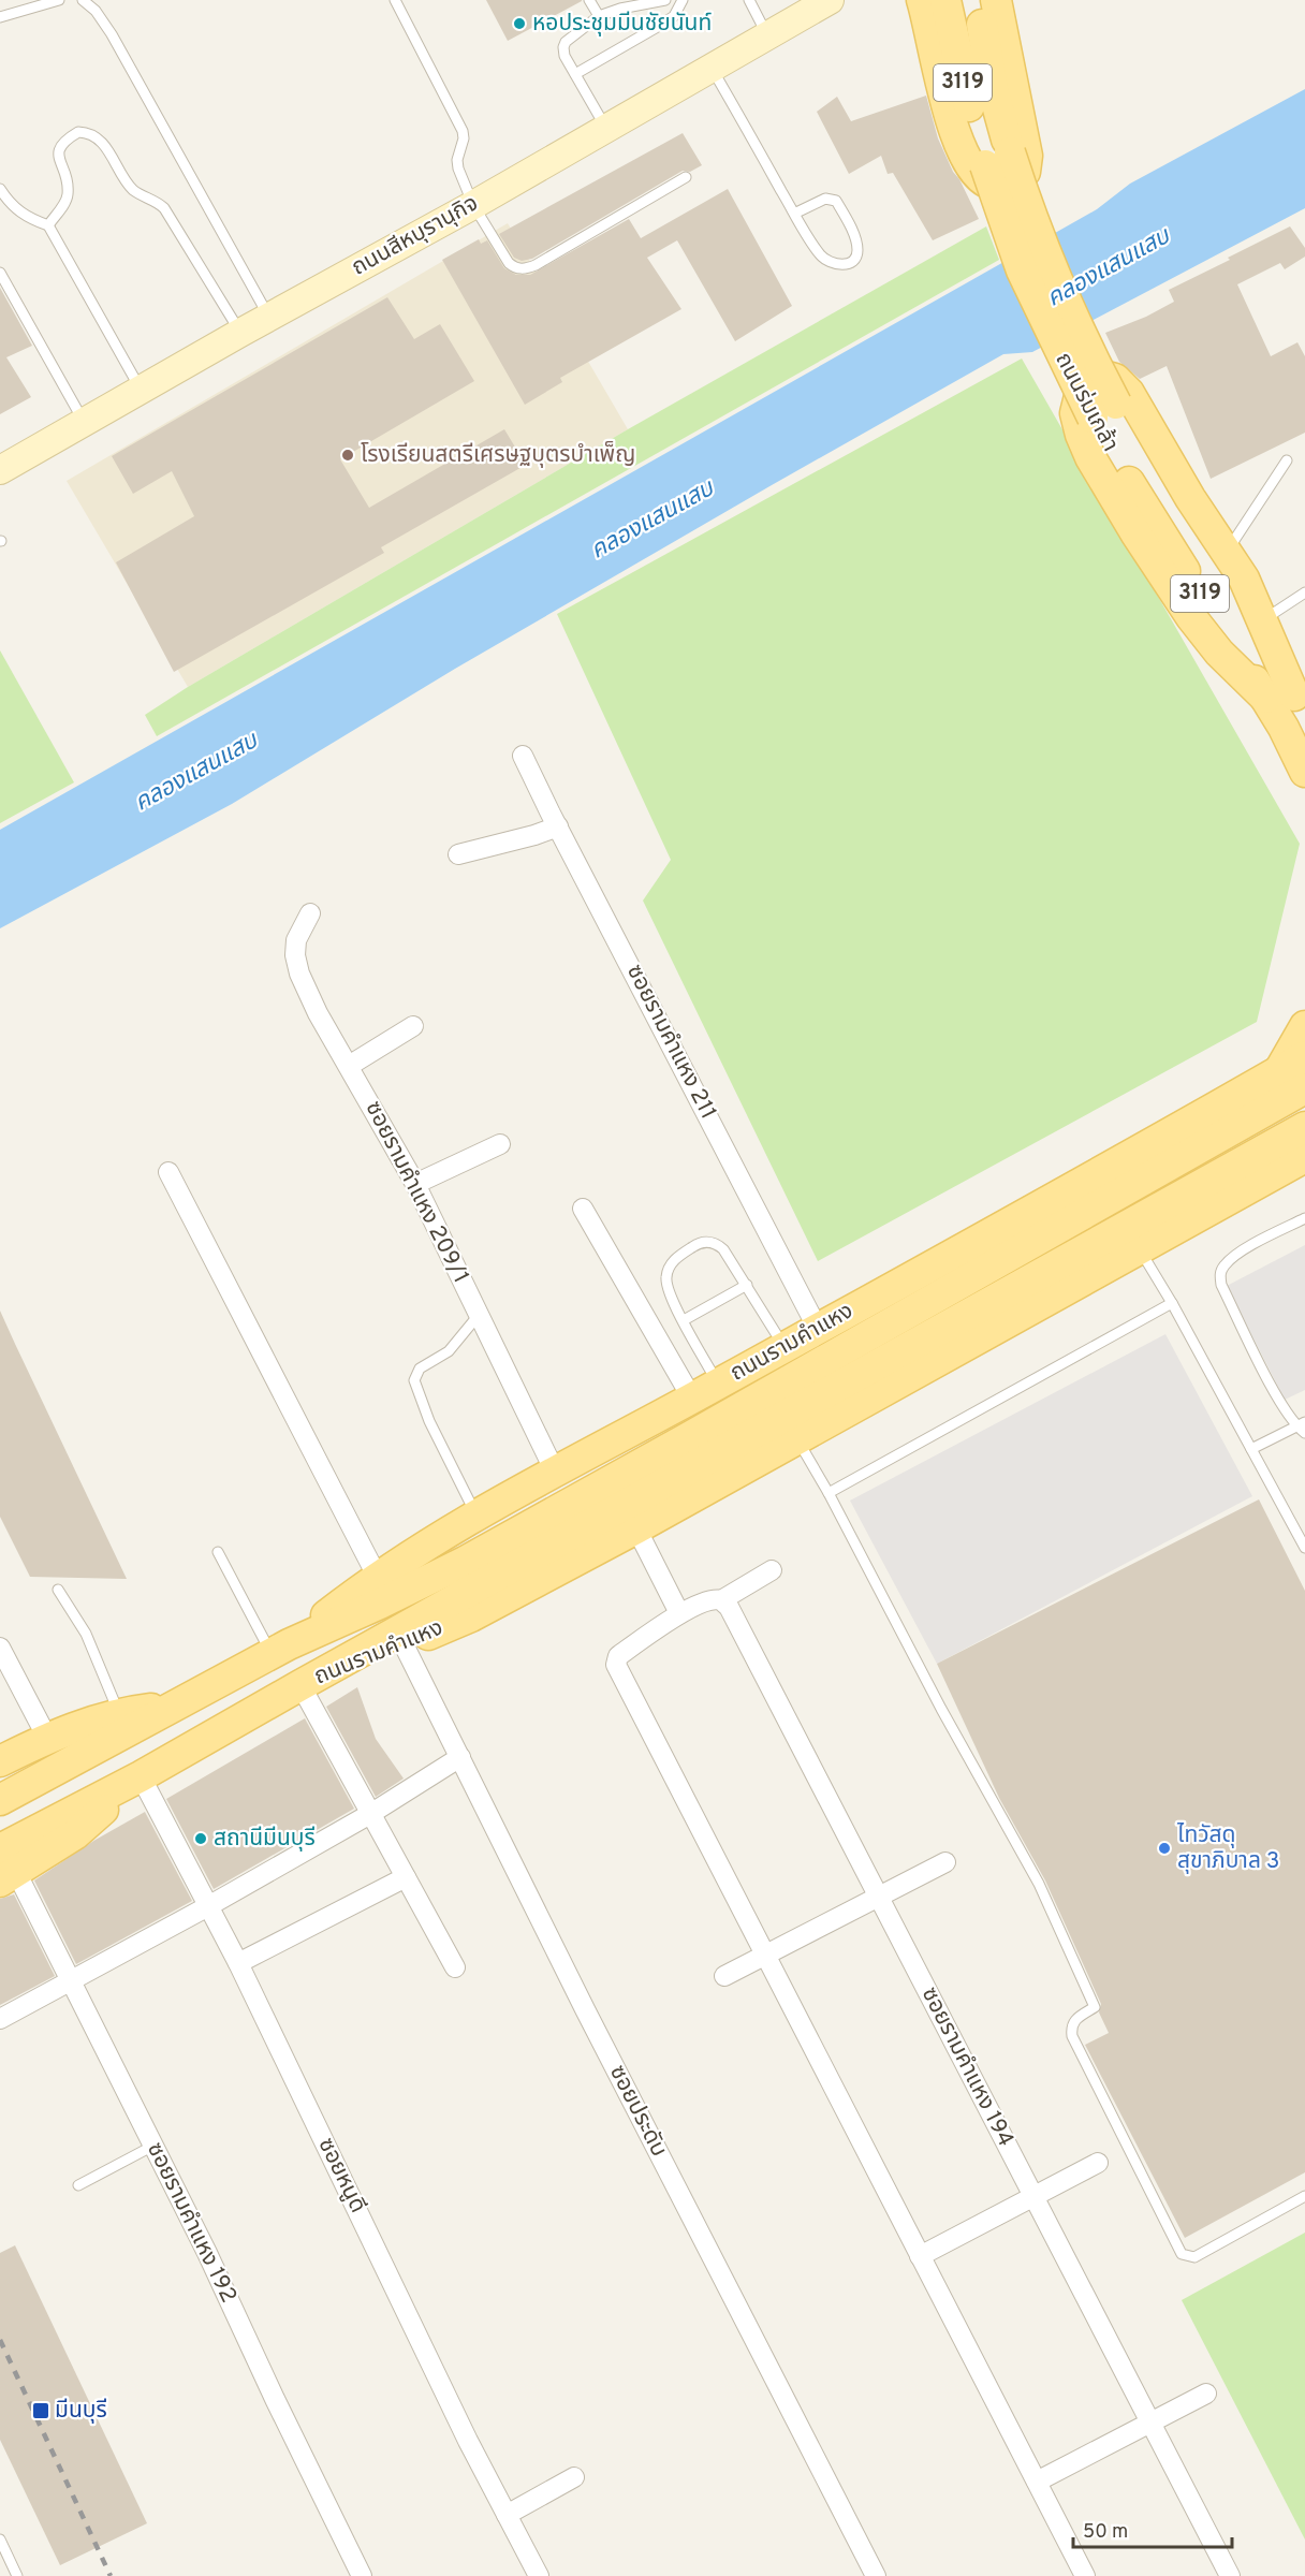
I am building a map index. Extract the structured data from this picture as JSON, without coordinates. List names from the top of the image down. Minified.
{"streets":{"main road":["3119","ถนนสีหบุรานุกิจ","ถนนร่มเกล้า","ถนนรามคำแหง"],"street":["ซอยรามคำแหง 211","ซอยรามคำแหง 209/1","ซอยรามคำแหง 194","ซอยประดับ","ซอยหนูดี","ซอยรามคำแหง 192"]},"crossings":[["ซอยรามคำแหง 211","ถนนรามคำแหง"],["ซอยรามคำแหง 209/1","ถนนรามคำแหง"],["ถนนรามคำแหง","ซอยประดับ"],["ถนนรามคำแหง","ซอยหนูดี"],["ถนนรามคำแหง","ซอยรามคำแหง 192"]],"water":["คลองแสนแสบ"],"places":{"other":["หอประชุมมีนชัยนันท์","โรงเรียนสตรีเศรษฐบุตรบำเพ็ญ","สถานีมีนบุรี","ไทวัสดุ สุขาภิบาล 3"],"transit":["มีนบุรี"]},"scale_bar":"50 m"}
